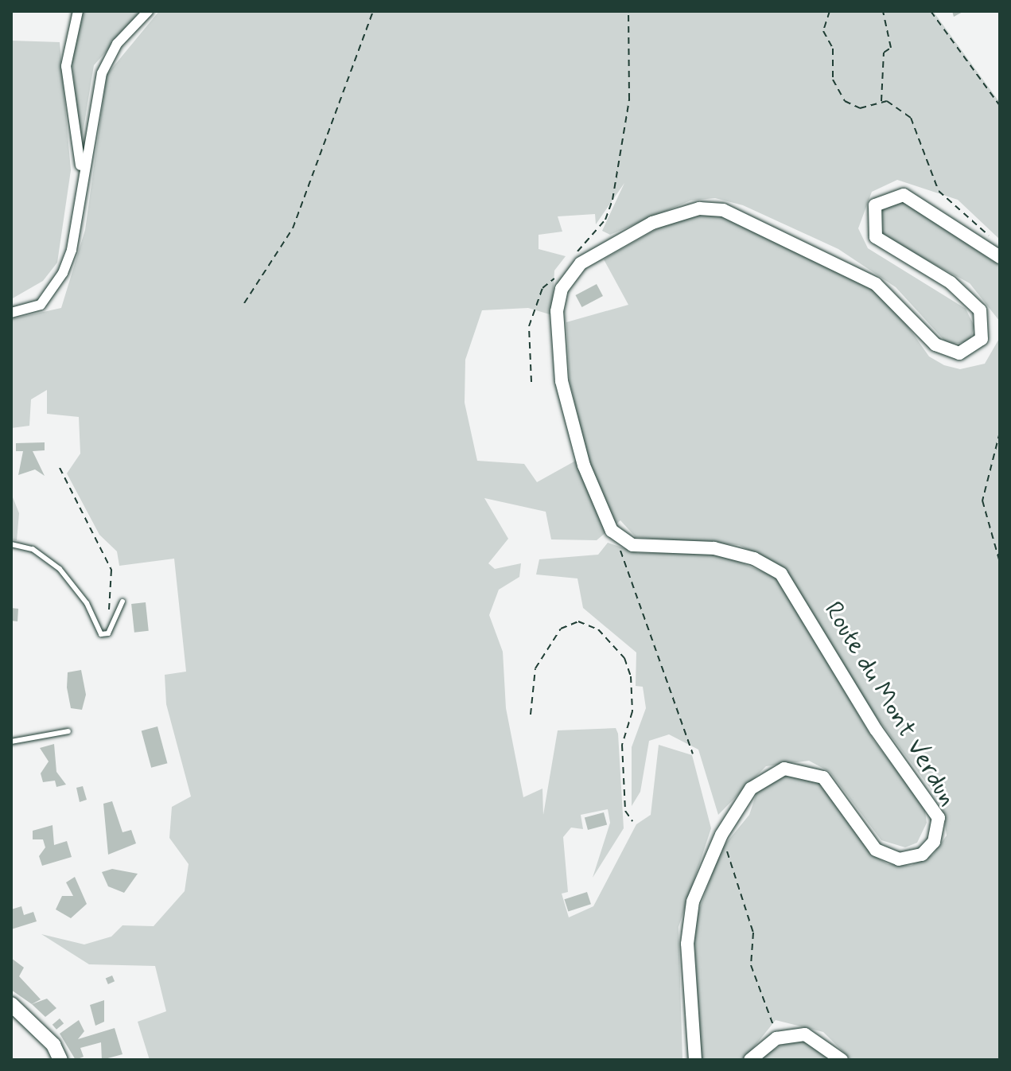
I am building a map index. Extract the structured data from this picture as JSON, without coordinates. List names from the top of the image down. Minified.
{"streets":{"street":["Route du Mont Verdun"]}}
